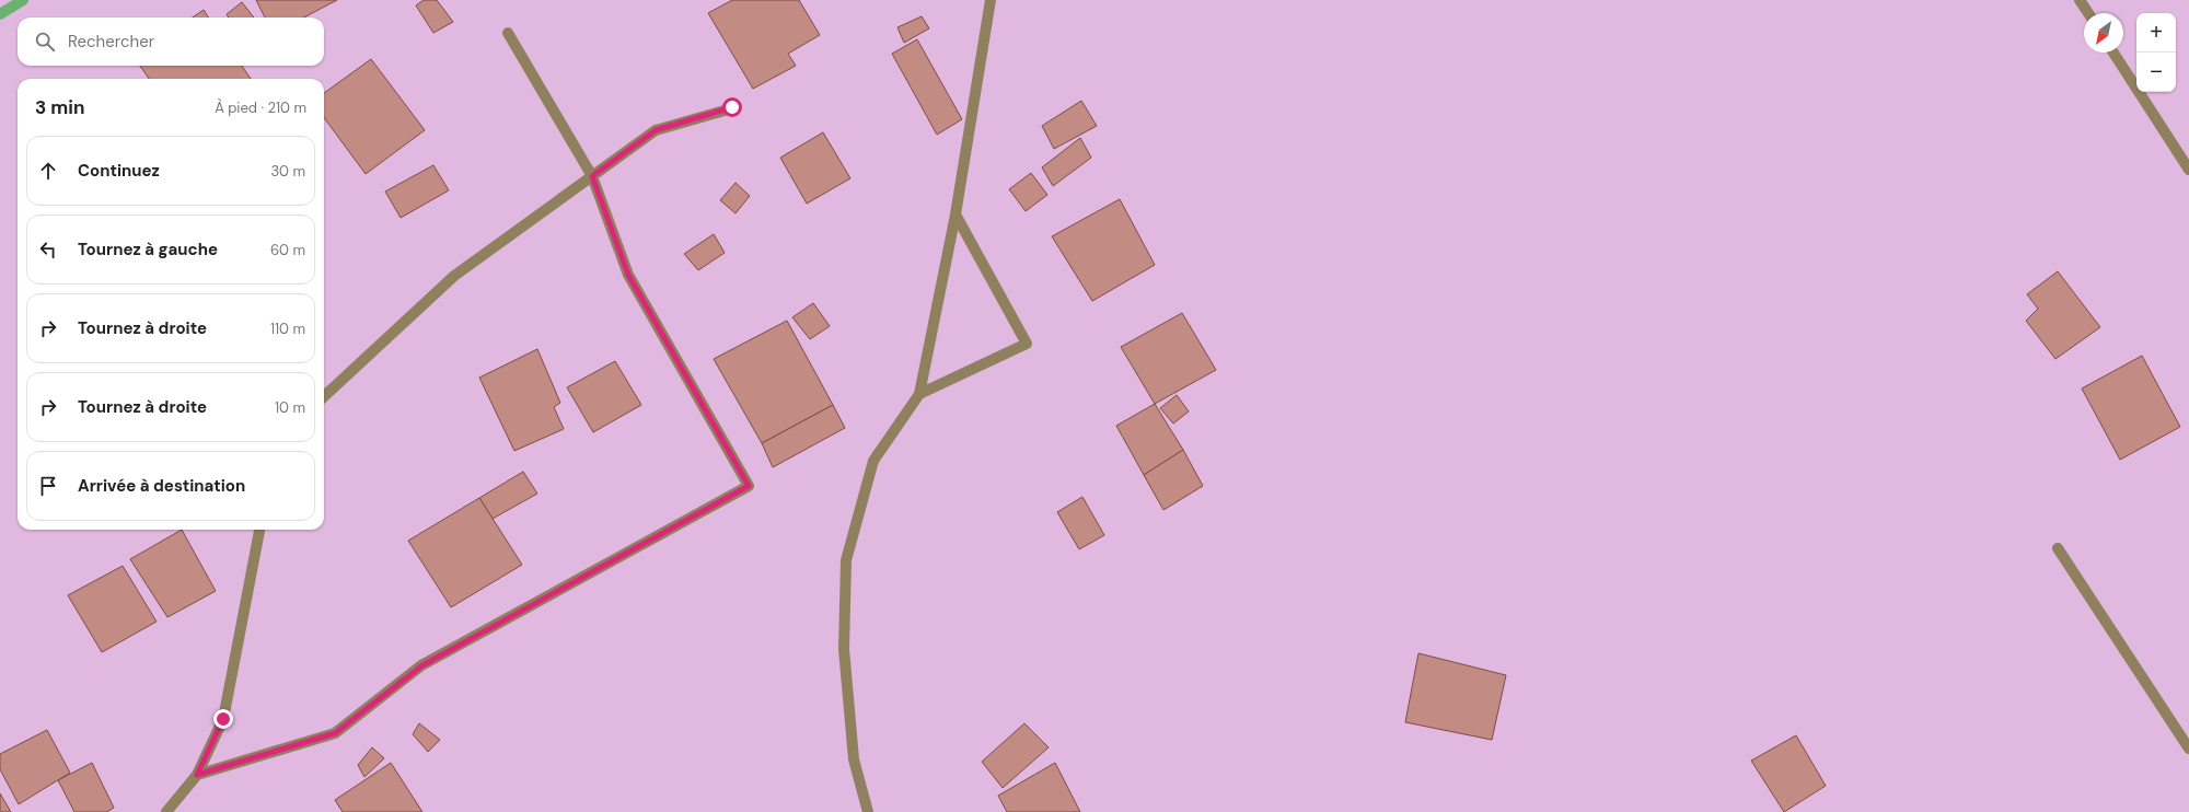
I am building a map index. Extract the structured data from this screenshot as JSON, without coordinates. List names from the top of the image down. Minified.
{"north":"bottom left","page":{"map_buttons":["+","−"],"search":"Rechercher","heading":["3 min","À pied · 210 m"],"list":[["Continuez","30 m"],["Tournez à gauche","60 m"],["Tournez à droite","110 m"],["Tournez à droite","10 m"],"Arrivée à destination"]}}
